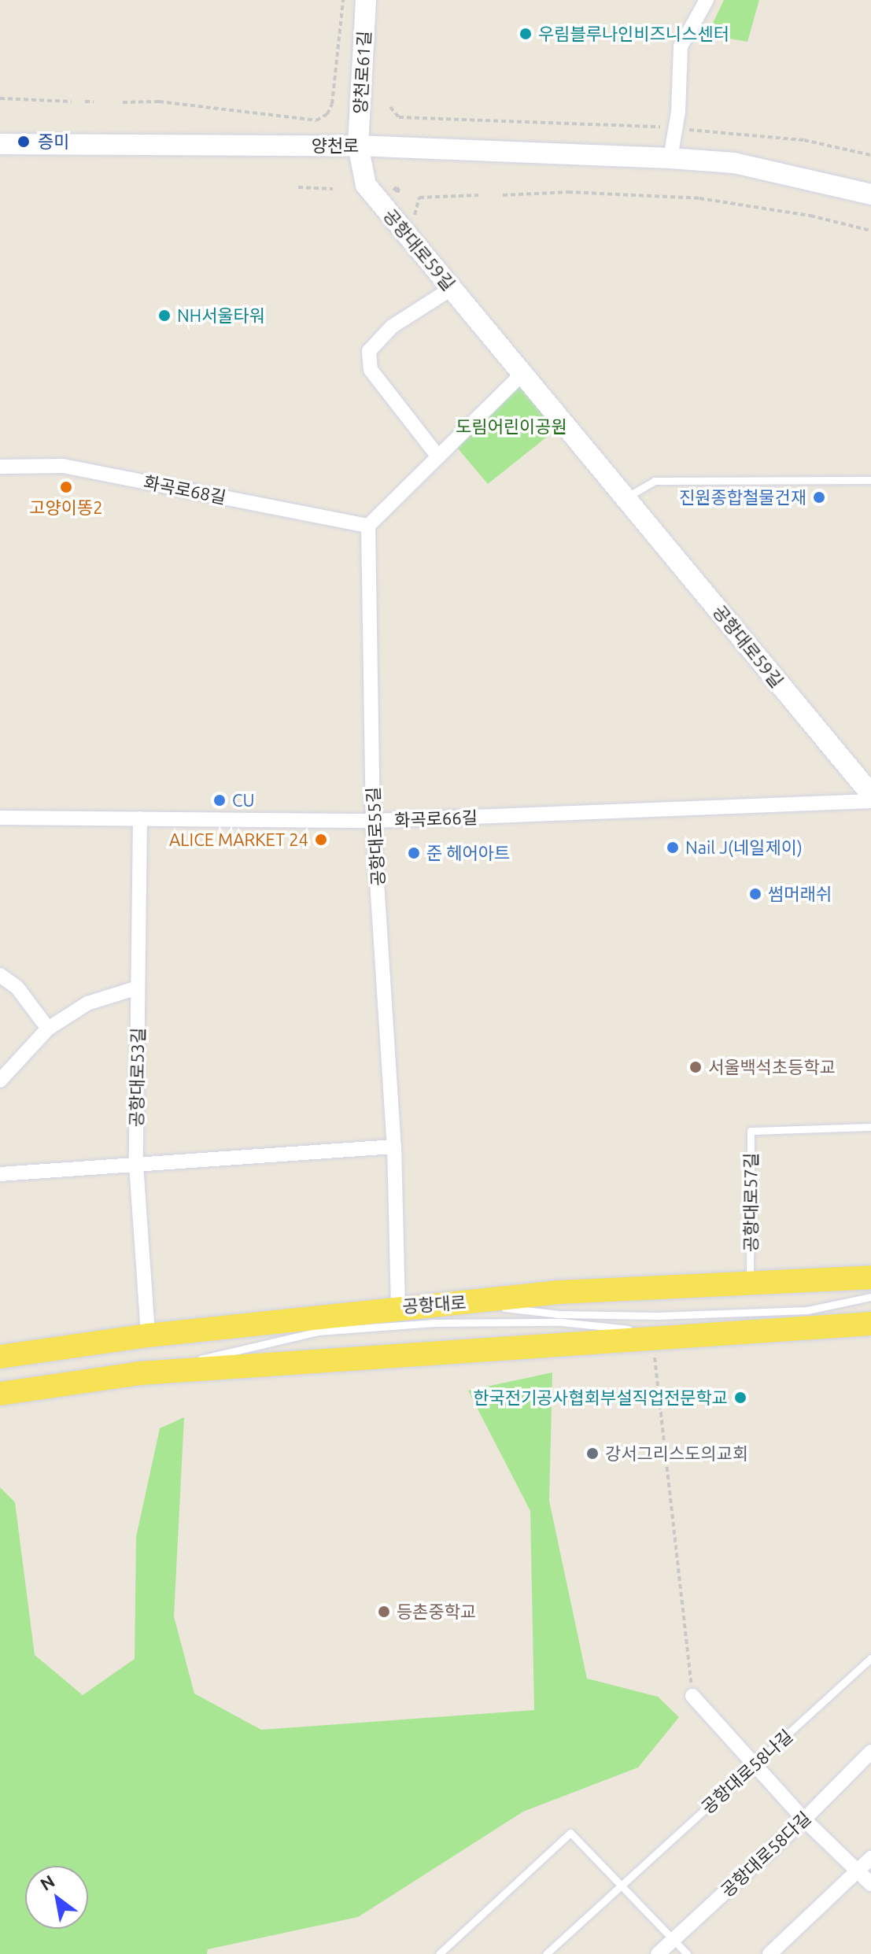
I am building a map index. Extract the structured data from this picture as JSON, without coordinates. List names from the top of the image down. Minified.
{"streets":{"main road":["양천로61길","양천로","공항대로59길","공항대로"],"street":["화곡로68길","화곡로66길","공항대로55길","공항대로53길","공항대로58다길"],"lane":["공항대로57길","공항대로58나길"]},"crossings":[["양천로61길","양천로"],["양천로61길","공항대로59길"],["양천로","공항대로59길"],["화곡로68길","공항대로55길"],["화곡로66길","공항대로55길"],["화곡로66길","공항대로53길"],["공항대로55길","공항대로"],["공항대로53길","공항대로"],["공항대로57길","공항대로"]],"parks":["도림어린이공원"],"places":["우림블루나인비즈니스센터","증미","NH서울타워","고양이똥2","진원종합철물건재","CU","ALICE MARKET 24","Nail J(네일제이)","준 헤어아트","썸머래쉬","서울백석초등학교","한국전기공사협회부설직업전문학교","강서그리스도의교회","등촌중학교"],"north":"top left"}
